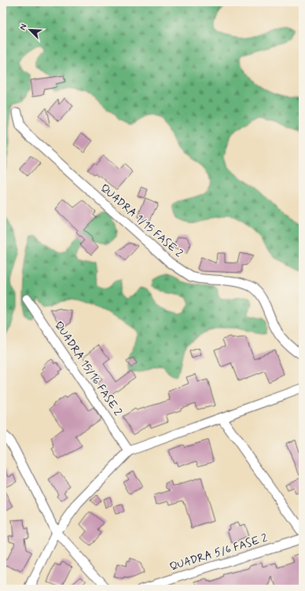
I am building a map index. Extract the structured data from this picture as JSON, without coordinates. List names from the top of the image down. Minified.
{"streets":{"street":["QUADRA 1/15 FASE 2","QUADRA 15/16 FASE 2","QUADRA 5/6 FASE 2"]},"north":"top left"}
